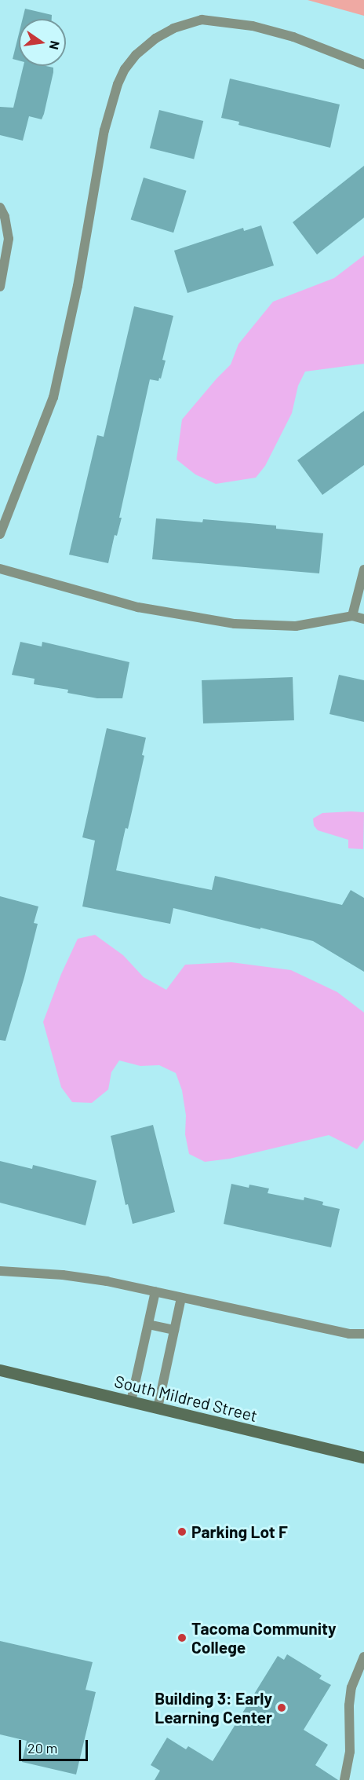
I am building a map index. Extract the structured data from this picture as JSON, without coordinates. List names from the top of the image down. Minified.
{"streets":{"main road":["South Mildred Street"]},"places":["Parking Lot F","Tacoma Community College","Building 3: Early Learning Center"],"scale_bar":"20 m","north":"right"}
